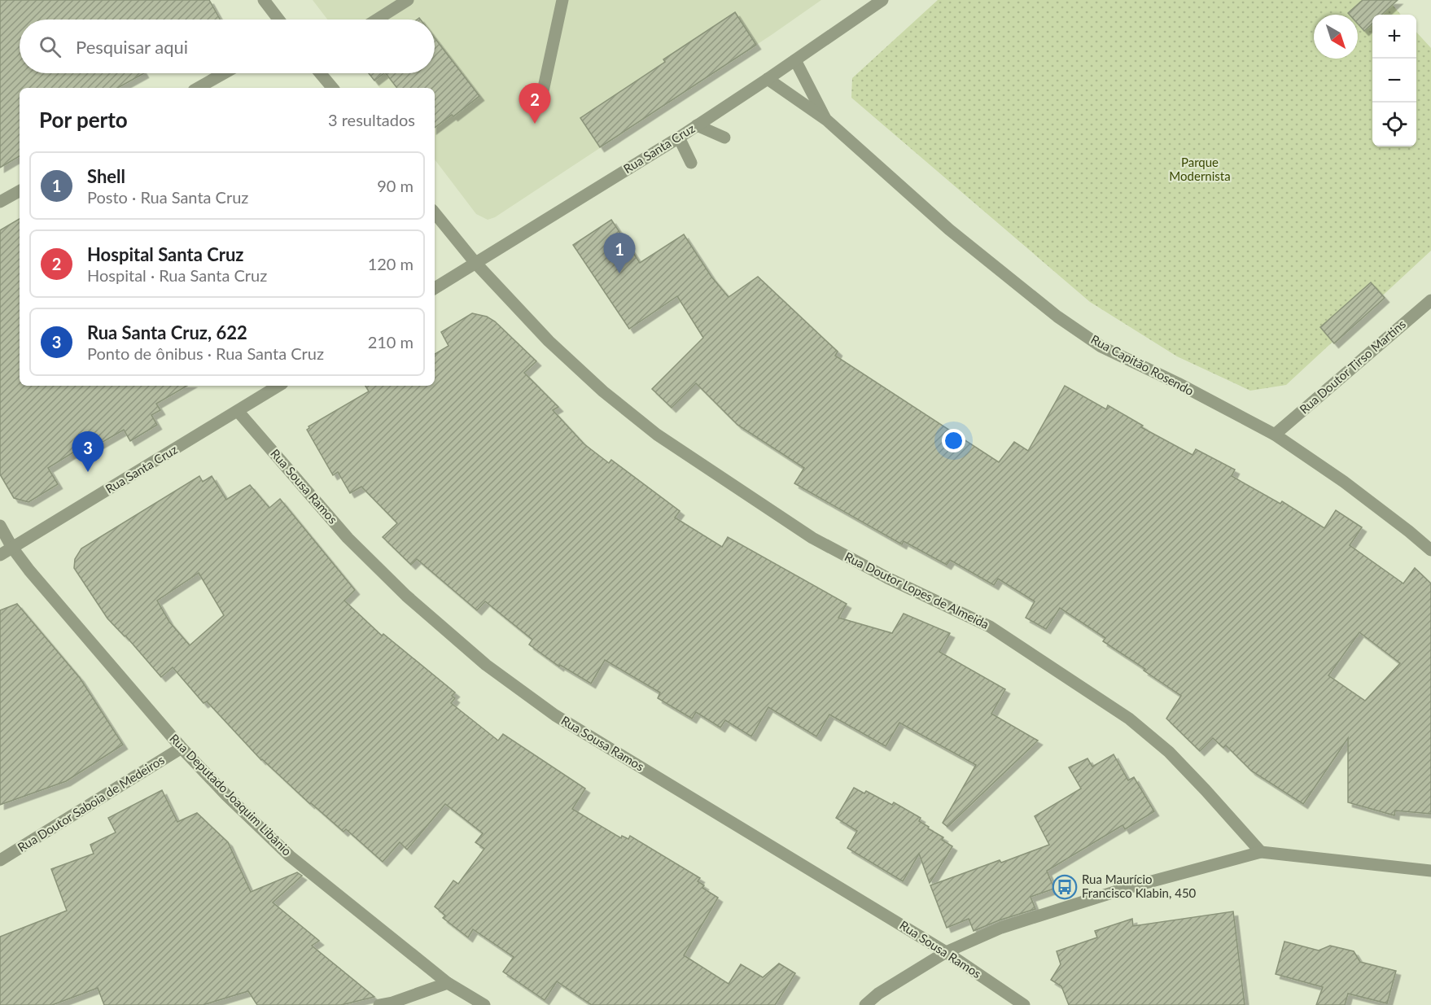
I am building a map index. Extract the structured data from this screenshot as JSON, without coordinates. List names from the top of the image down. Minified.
{"streets":{"street":["Rua Santa Cruz","Rua Capitão Rosendo","Rua Doutor Tirso Martins","Rua Sousa Ramos","Rua Doutor Lopes de Almeida","Rua Deputado Joaquim Libânio","Rua Doutor Saboia de Medeiros"]},"crossings":[["Rua Santa Cruz","Rua Capitão Rosendo"],["Rua Santa Cruz","Rua Sousa Ramos"],["Rua Santa Cruz","Rua Doutor Lopes de Almeida"],["Rua Santa Cruz","Rua Deputado Joaquim Libânio"],["Rua Capitão Rosendo","Rua Doutor Tirso Martins"],["Rua Deputado Joaquim Libânio","Rua Doutor Saboia de Medeiros"]],"parks":["Parque Modernista"],"places":{"bus stop":["Rua Maurício Francisco Klabin, 450"]},"north":"bottom right","page":{"map_buttons":["+","−"],"search":"Pesquisar aqui","pins":["2","1","3"],"heading":["Por perto","3 resultados"],"list":[{"mark":"1","name":"Shell","note":"Posto · Rua Santa Cruz","value":"90 m"},{"mark":"2","name":"Hospital Santa Cruz","note":"Hospital · Rua Santa Cruz","value":"120 m"},{"mark":"3","name":"Rua Santa Cruz, 622","note":"Ponto de ônibus · Rua Santa Cruz","value":"210 m"}]}}
